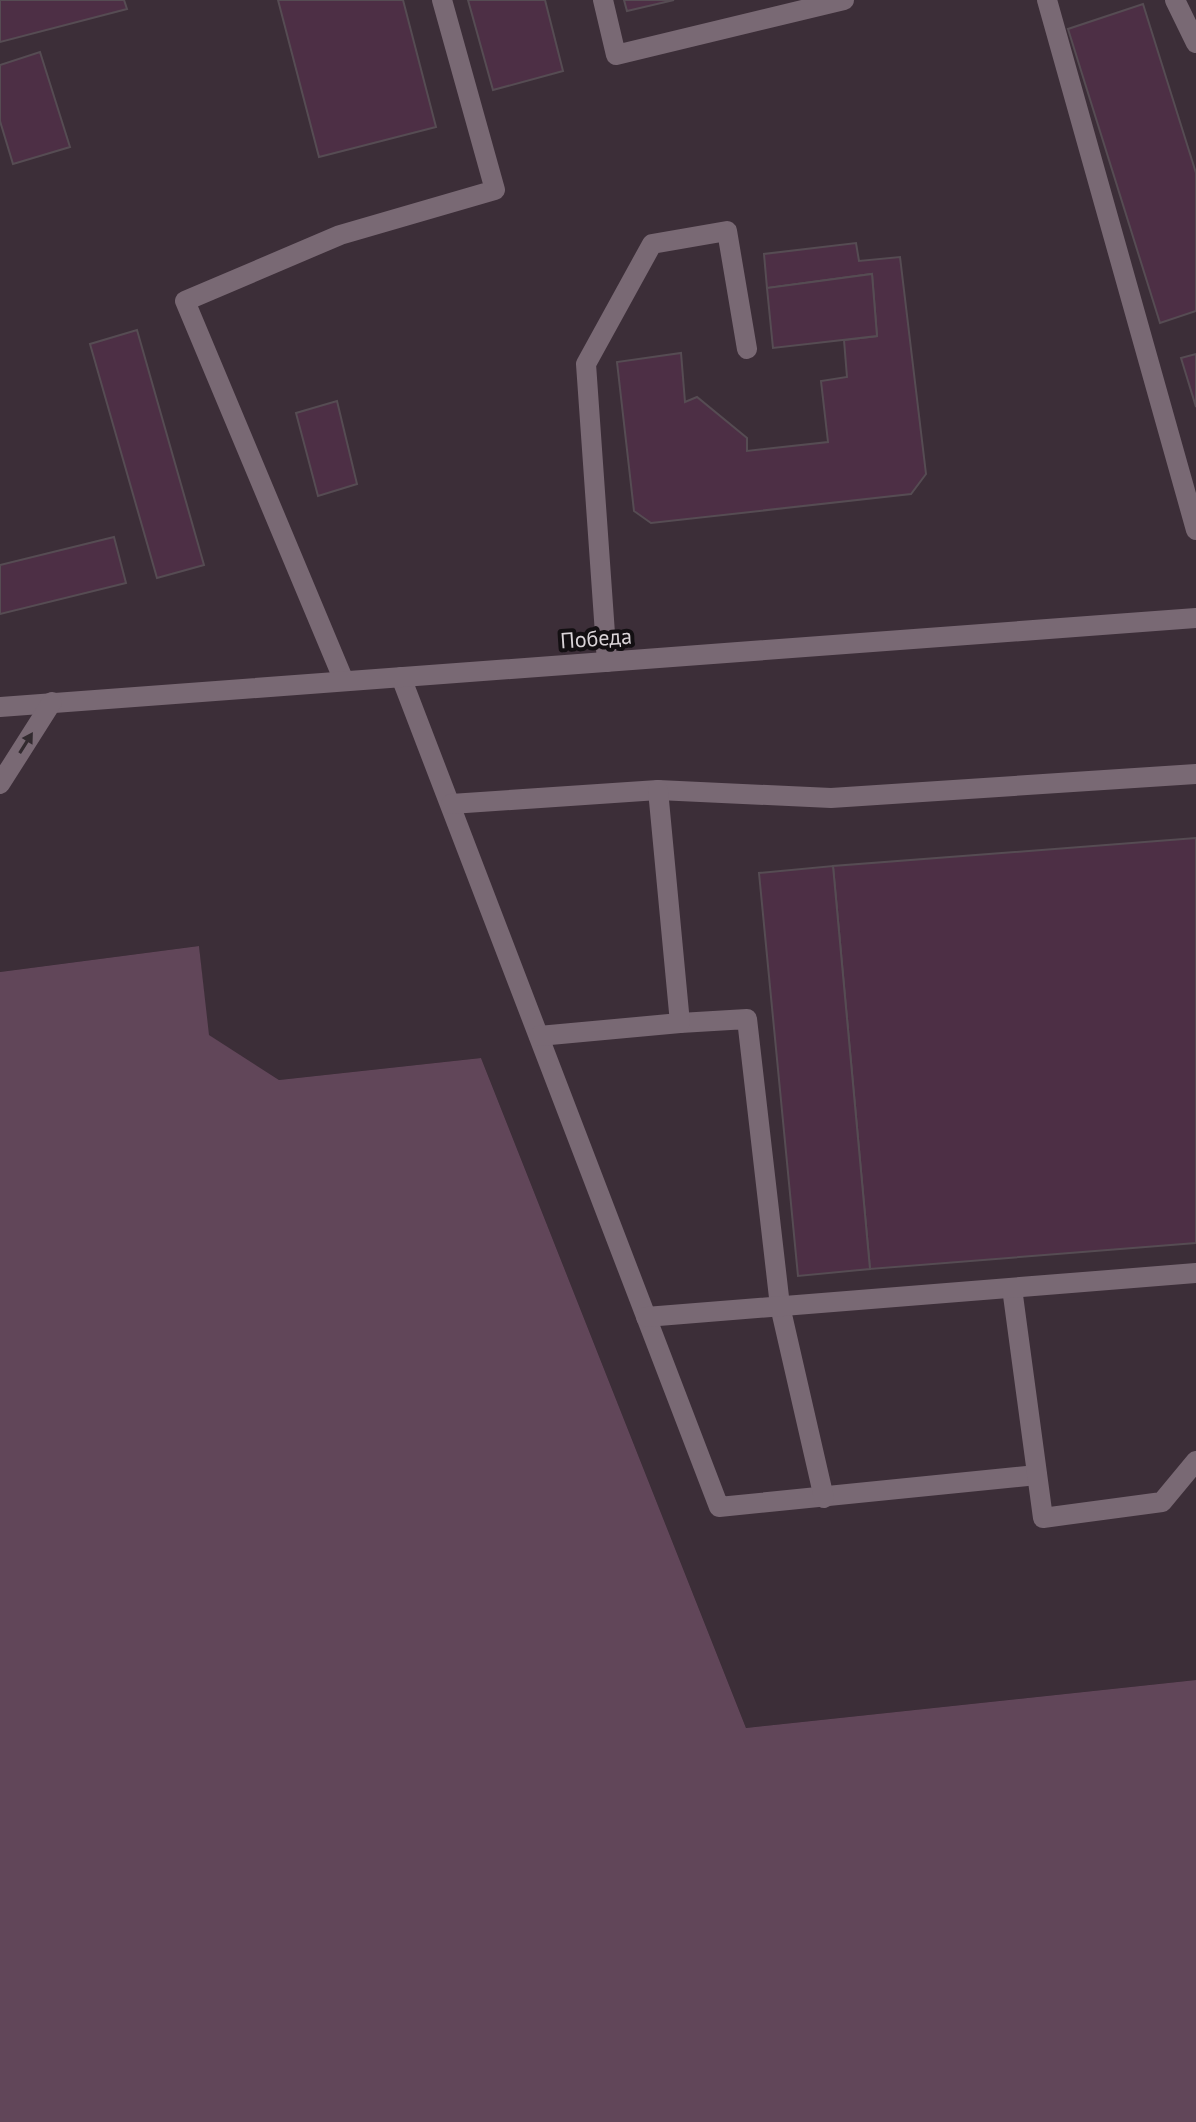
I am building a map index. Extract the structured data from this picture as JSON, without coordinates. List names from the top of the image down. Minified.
{"streets":{"street":["Победа"]}}
